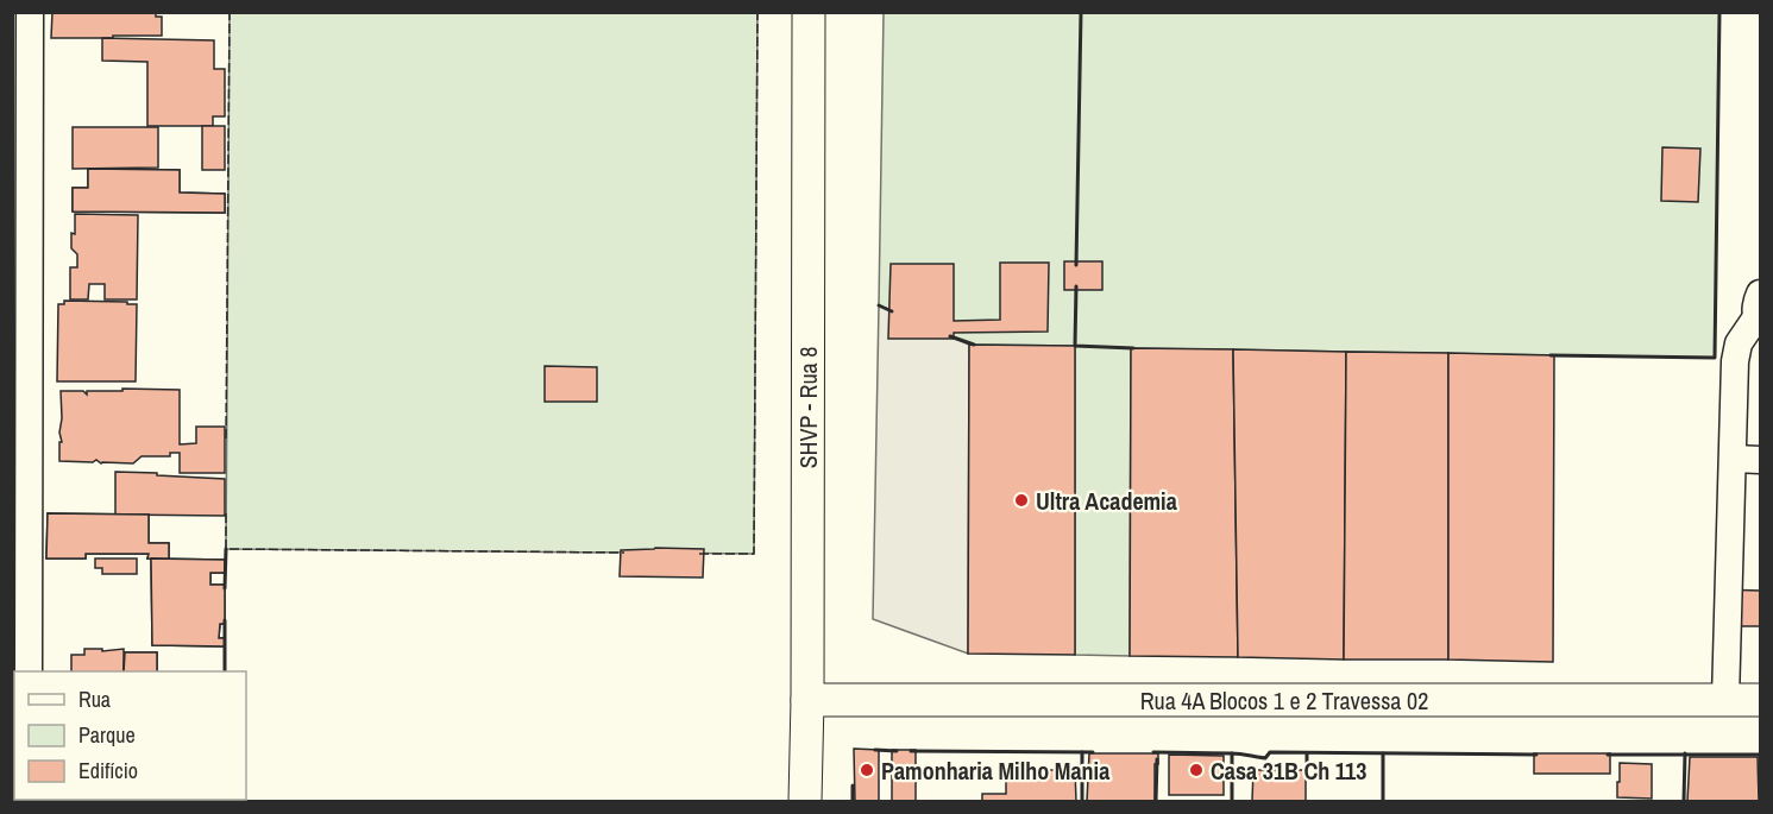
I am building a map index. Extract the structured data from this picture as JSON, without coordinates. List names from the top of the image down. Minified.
{"streets":{"street":["SHVP - Rua 8","Rua 4A Blocos 1 e 2 Travessa 02"]},"crossings":[["SHVP - Rua 8","Rua 4A Blocos 1 e 2 Travessa 02"]],"places":["Ultra Academia","Pamonharia Milho Mania","Casa 31B Ch 113"],"legend":["Rua","Parque","Edifício"]}
